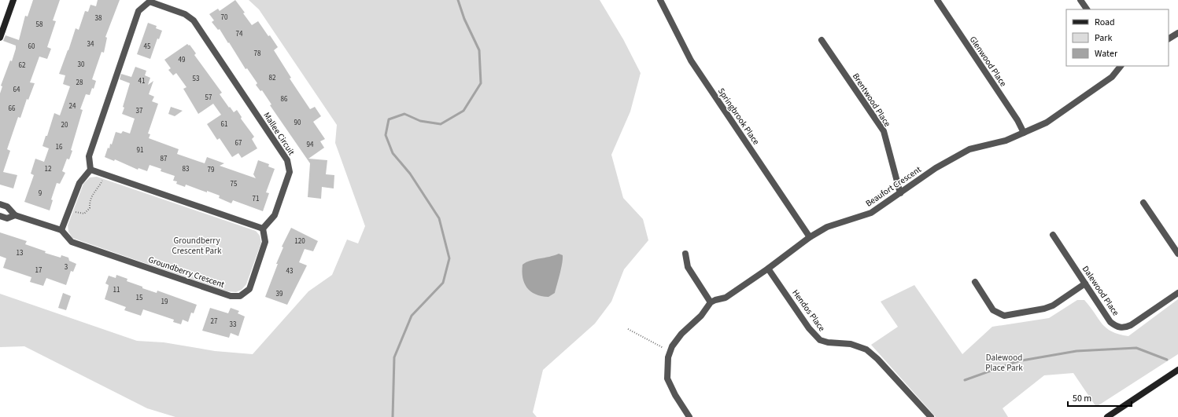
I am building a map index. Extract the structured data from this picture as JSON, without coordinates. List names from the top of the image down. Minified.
{"streets":{"street":["Glenwood Place","Brentwood Place","Springbrook Place","Mallee Circuit","Beaufort Crescent","Groundberry Crescent","Dalewood Place","Hendos Place"]},"crossings":[["Glenwood Place","Beaufort Crescent"],["Brentwood Place","Beaufort Crescent"],["Springbrook Place","Beaufort Crescent"],["Mallee Circuit","Groundberry Crescent"],["Beaufort Crescent","Hendos Place"]],"parks":["Groundberry Crescent Park","Dalewood Place Park"],"house_numbers":["70","38","58","74","34","60","45","78","49","30","62","82","53","41","28","64","57","86","24","66","37","90","61","20","67","94","16","91","87","12","83","79","75","9","71","120","13","3","17","43","11","39","15","19","27","33"],"legend":["Road","Park","Water"],"scale_bar":"50 m"}
